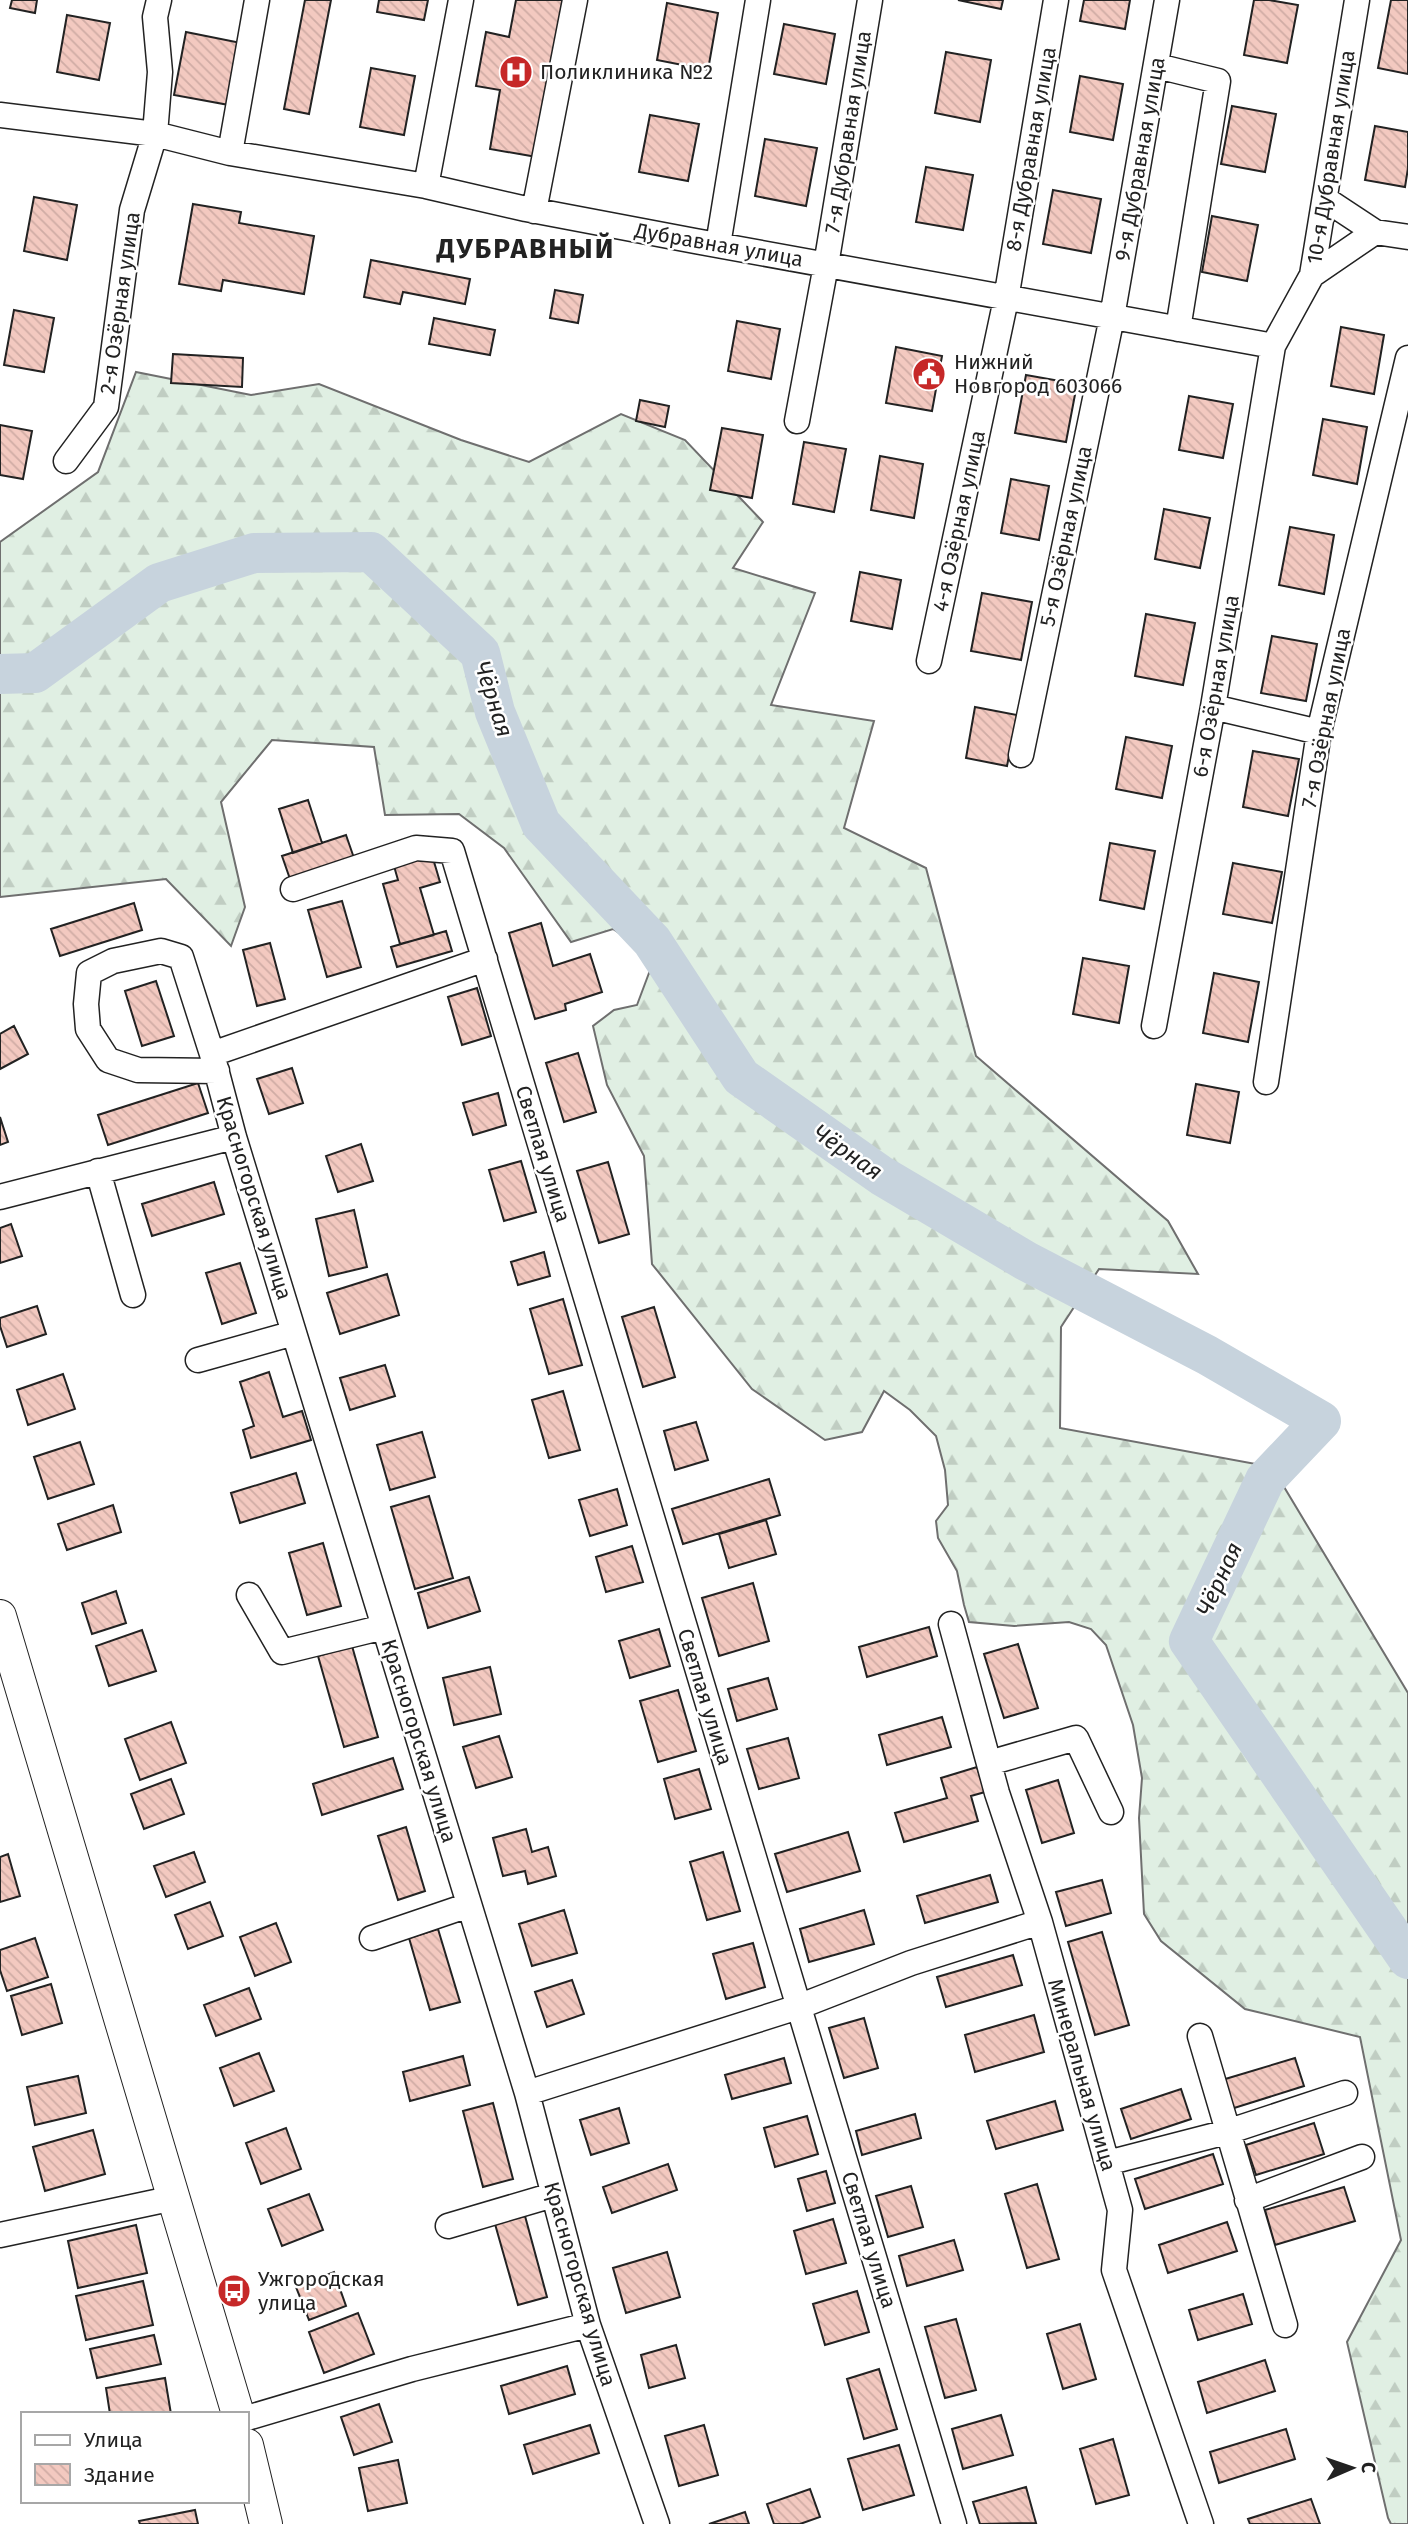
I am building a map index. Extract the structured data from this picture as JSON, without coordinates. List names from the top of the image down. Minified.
{"streets":{"street":["7-я Дубравная улица","8-я Дубравная улица","10-я Дубравная улица","9-я Дубравная улица","Дубравная улица","2-я Озёрная улица","4-я Озёрная улица","5-я Озёрная улица","6-я Озёрная улица","7-я Озёрная улица","Светлая улица","Красногорская улица","Минеральная улица"]},"crossings":[["7-я Дубравная улица","Дубравная улица"],["8-я Дубравная улица","Дубравная улица"],["8-я Дубравная улица","4-я Озёрная улица"],["10-я Дубравная улица","Дубравная улица"],["10-я Дубравная улица","6-я Озёрная улица"],["9-я Дубравная улица","Дубравная улица"],["9-я Дубравная улица","5-я Озёрная улица"],["Дубравная улица","2-я Озёрная улица"],["Дубравная улица","4-я Озёрная улица"],["Дубравная улица","5-я Озёрная улица"],["Дубравная улица","6-я Озёрная улица"]],"districts":["ДУБРАВНЫЙ"],"water":["Чёрная"],"places":{"hospital":["Поликлиника №2"],"public building":["Нижний Новгород 603066"],"bus stop":["Ужгородская улица"]},"legend":["Улица","Здание"],"north":"right"}
